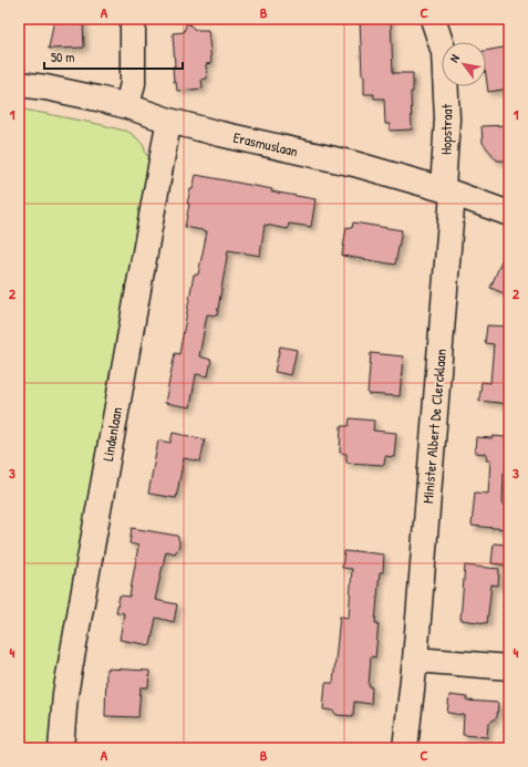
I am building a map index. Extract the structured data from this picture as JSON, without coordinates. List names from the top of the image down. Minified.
{"streets":{"street":["Hopstraat","Erasmuslaan","Minister Albert De Clercklaan","Lindenlaan"]},"crossings":[["Hopstraat","Erasmuslaan"],["Hopstraat","Minister Albert De Clercklaan"],["Erasmuslaan","Minister Albert De Clercklaan"],["Erasmuslaan","Lindenlaan"]],"scale_bar":"50 m","north":"top left","grid":{"columns":["A","B","C"],"rows":["1","2","3","4"]}}
